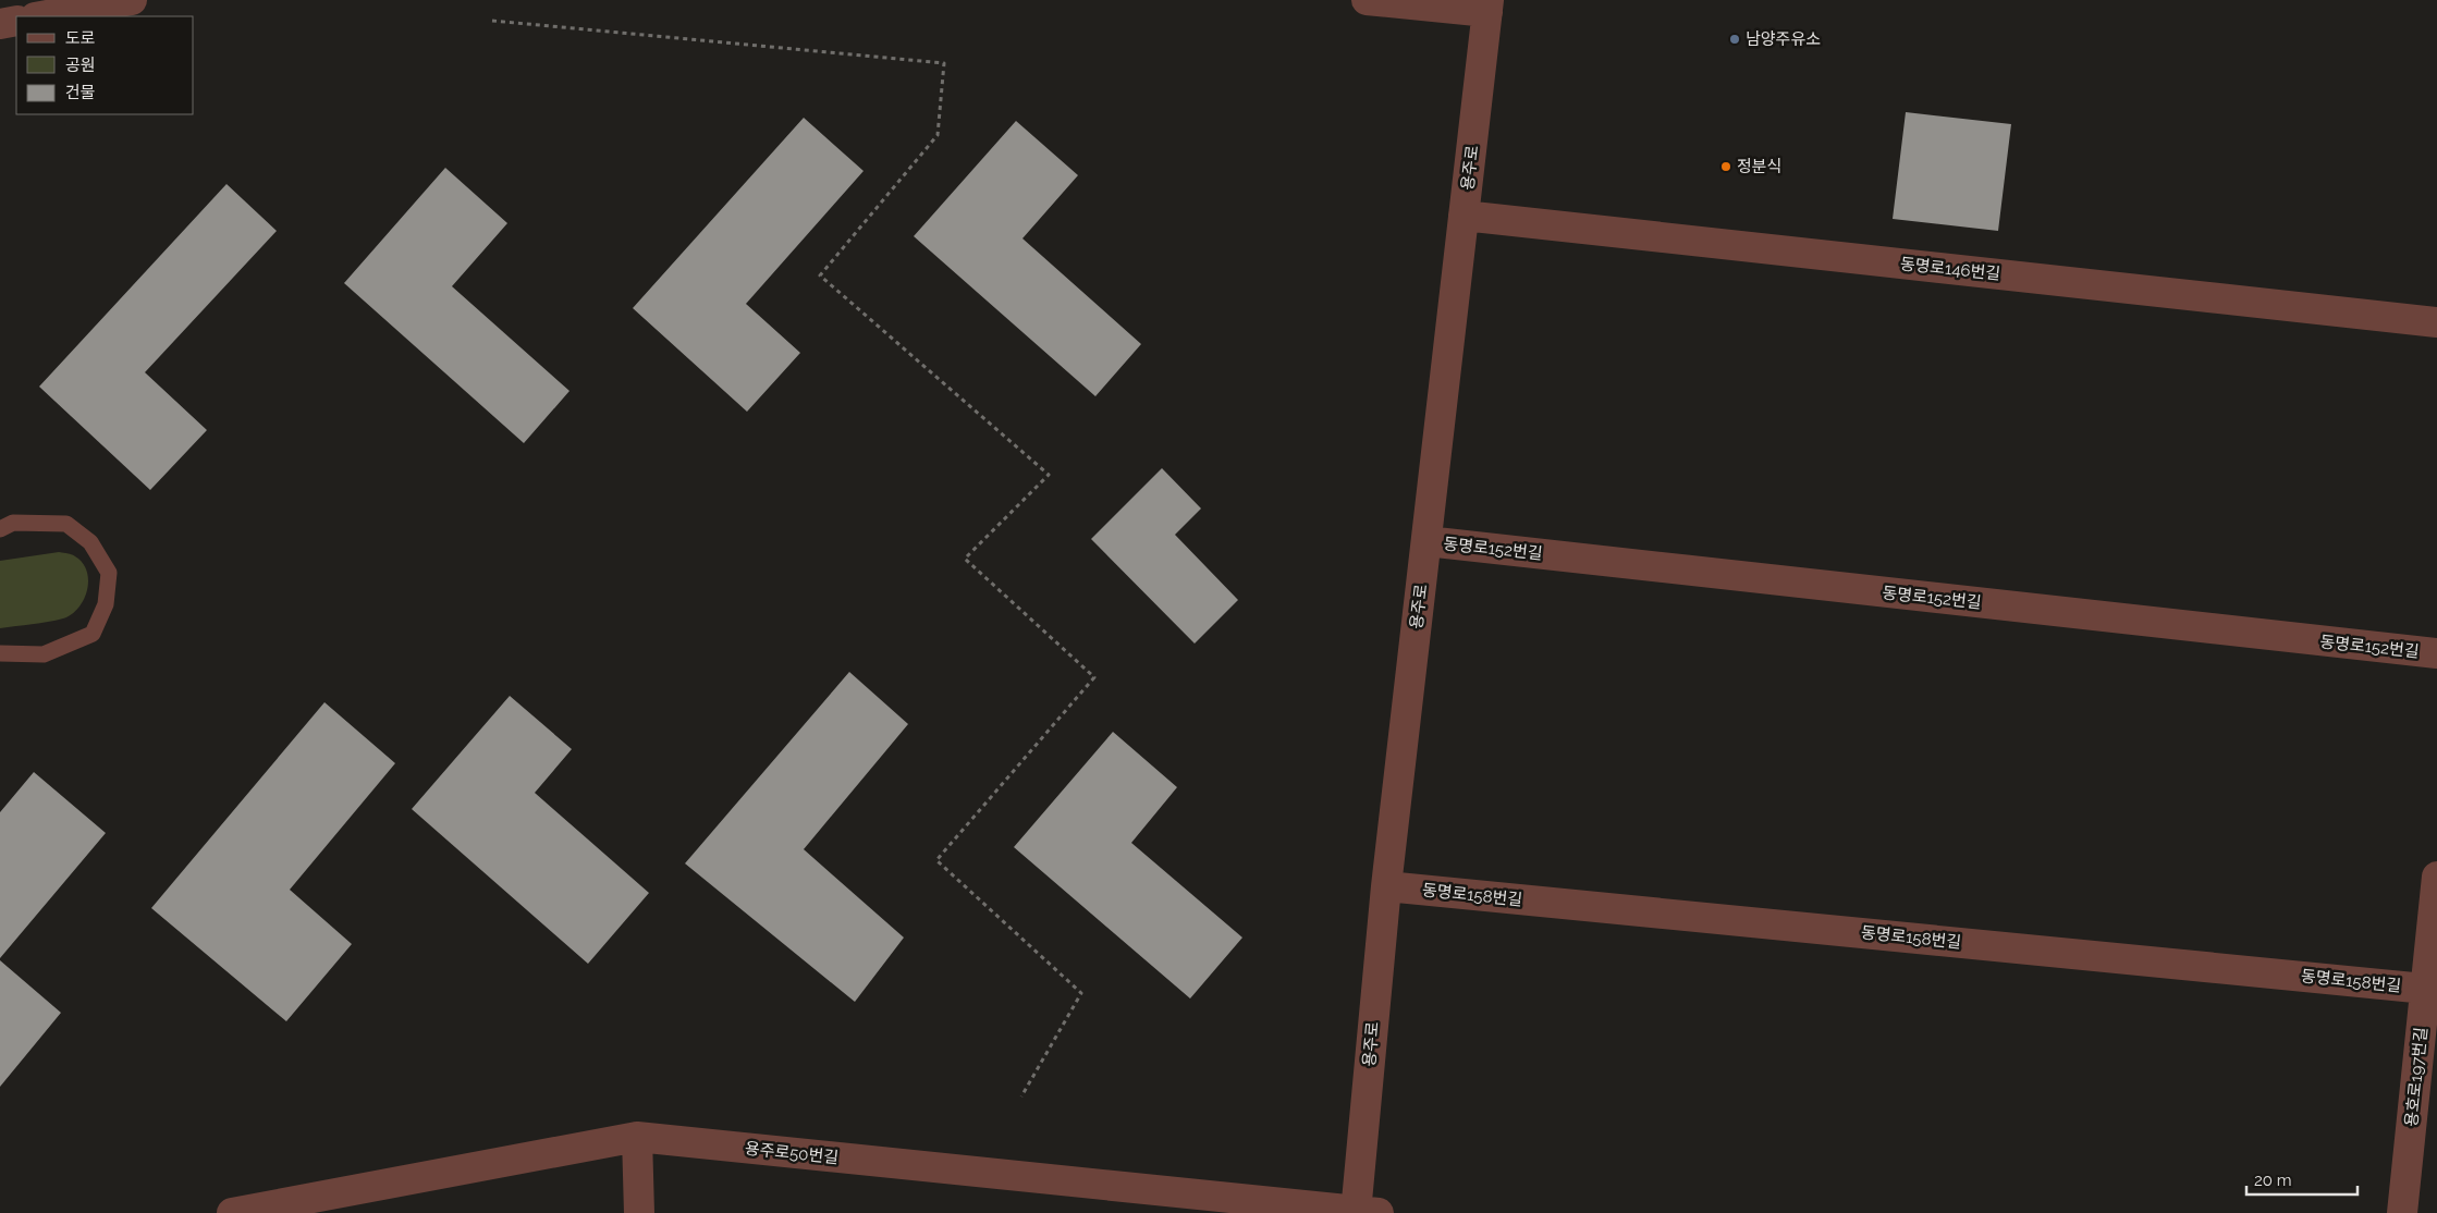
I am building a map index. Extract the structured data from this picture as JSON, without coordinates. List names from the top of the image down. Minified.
{"streets":{"street":["용주로","동명로146번길","동명로152번길","동명로158번길","용호로197번길","용주로50번길"]},"crossings":[["용주로","동명로146번길"],["용주로","동명로152번길"],["용주로","동명로158번길"],["용주로","용주로50번길"],["동명로158번길","용호로197번길"]],"places":["남양주유소","정분식"],"legend":["도로","공원","건물"],"scale_bar":"20 m"}
